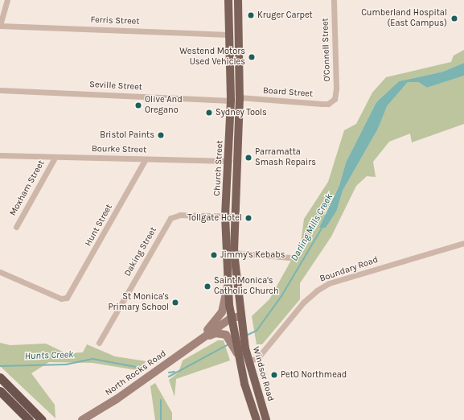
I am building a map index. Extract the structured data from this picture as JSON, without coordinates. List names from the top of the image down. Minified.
{"streets":{"main road":["Church Street","North Rocks Road","Windsor Road"],"street":["Ferris Street","O'Connell Street","Seville Street","Board Street","Bourke Street","Moxham Street","Hunt Street","Daking Street","Boundary Road"]},"crossings":[["Ferris Street","Church Street"],["O'Connell Street","Board Street"],["Seville Street","Church Street"],["Board Street","Church Street"],["Bourke Street","Church Street"],["Bourke Street","Moxham Street"],["Bourke Street","Hunt Street"],["Church Street","Daking Street"],["Church Street","North Rocks Road"],["Church Street","Windsor Road"],["Boundary Road","Windsor Road"]],"water":["Darling Mills Creek","Hunts Creek"],"places":["Kruger Carpet","Cumberland Hospital (East Campus)","Westend Motors Used Vehicles","Olive And Oregano","Sydney Tools","Bristol Paints","Parramatta Smash Repairs","Tollgate Hotel","Jimmy's Kebabs","Saint Monica's Catholic Church","St Monica's Primary School","PetO Northmead"]}
